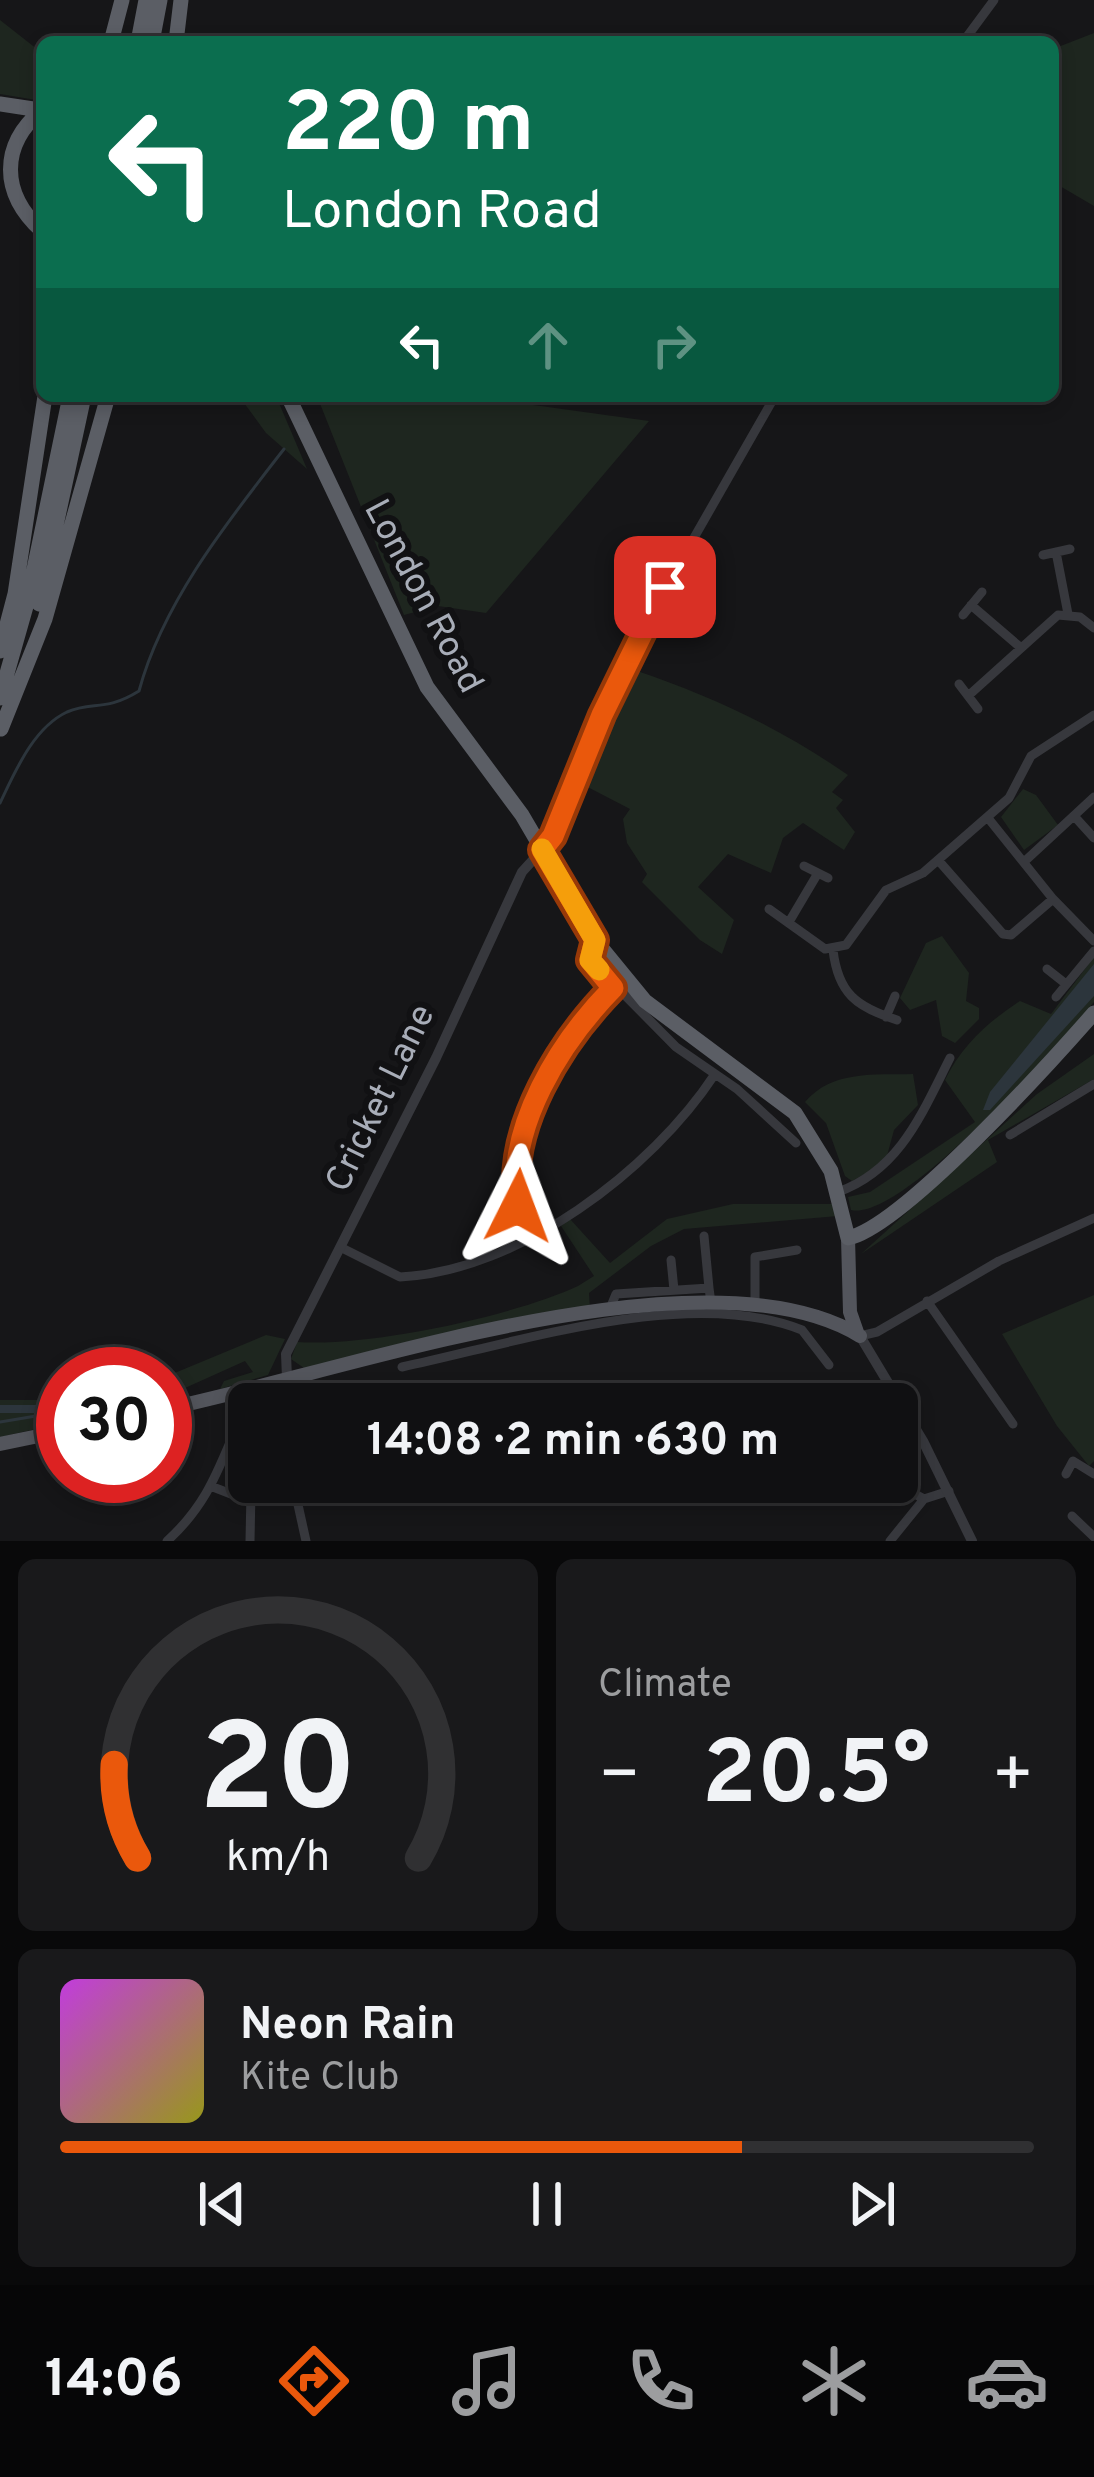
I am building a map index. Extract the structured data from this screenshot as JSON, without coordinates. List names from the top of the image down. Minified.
{"streets":{"highway":["London Road"],"street":["Cricket Lane"]},"crossings":[["London Road","Cricket Lane"]],"page":{"turn":["220 m","London Road"],"limit":"30","trip":"14:08 · 2 min · 630 m","tile":"Climate","heat":["−","20.5°","+"],"song":["Neon Rain","Kite Club"],"tabs":"14:06","gauge":["20","km/h"]}}
